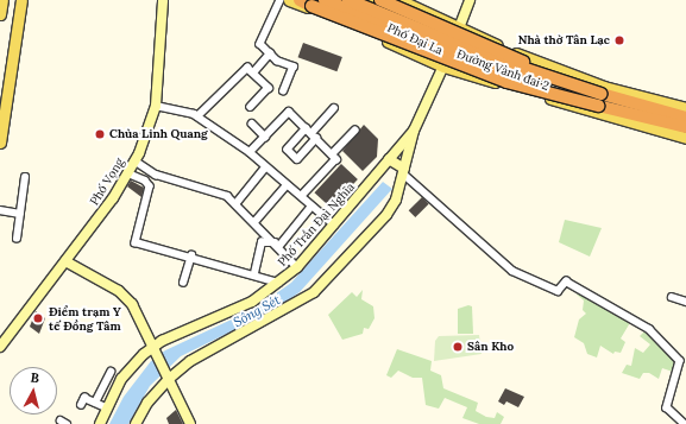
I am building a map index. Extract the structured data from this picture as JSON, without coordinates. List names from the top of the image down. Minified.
{"streets":{"highway":["Đường Vành đai 2"],"main road":["Phố Đại La"],"street":["Phố Vọng","Phố Trần Đại Nghĩa"]},"crossings":[["Phố Đại La","Phố Trần Đại Nghĩa"]],"water":["Sông Sét"],"places":["Nhà thờ Tân Lạc","Chùa Linh Quang","Điểm trạm Y tế Đồng Tâm","Sân Kho"],"north":"top"}
